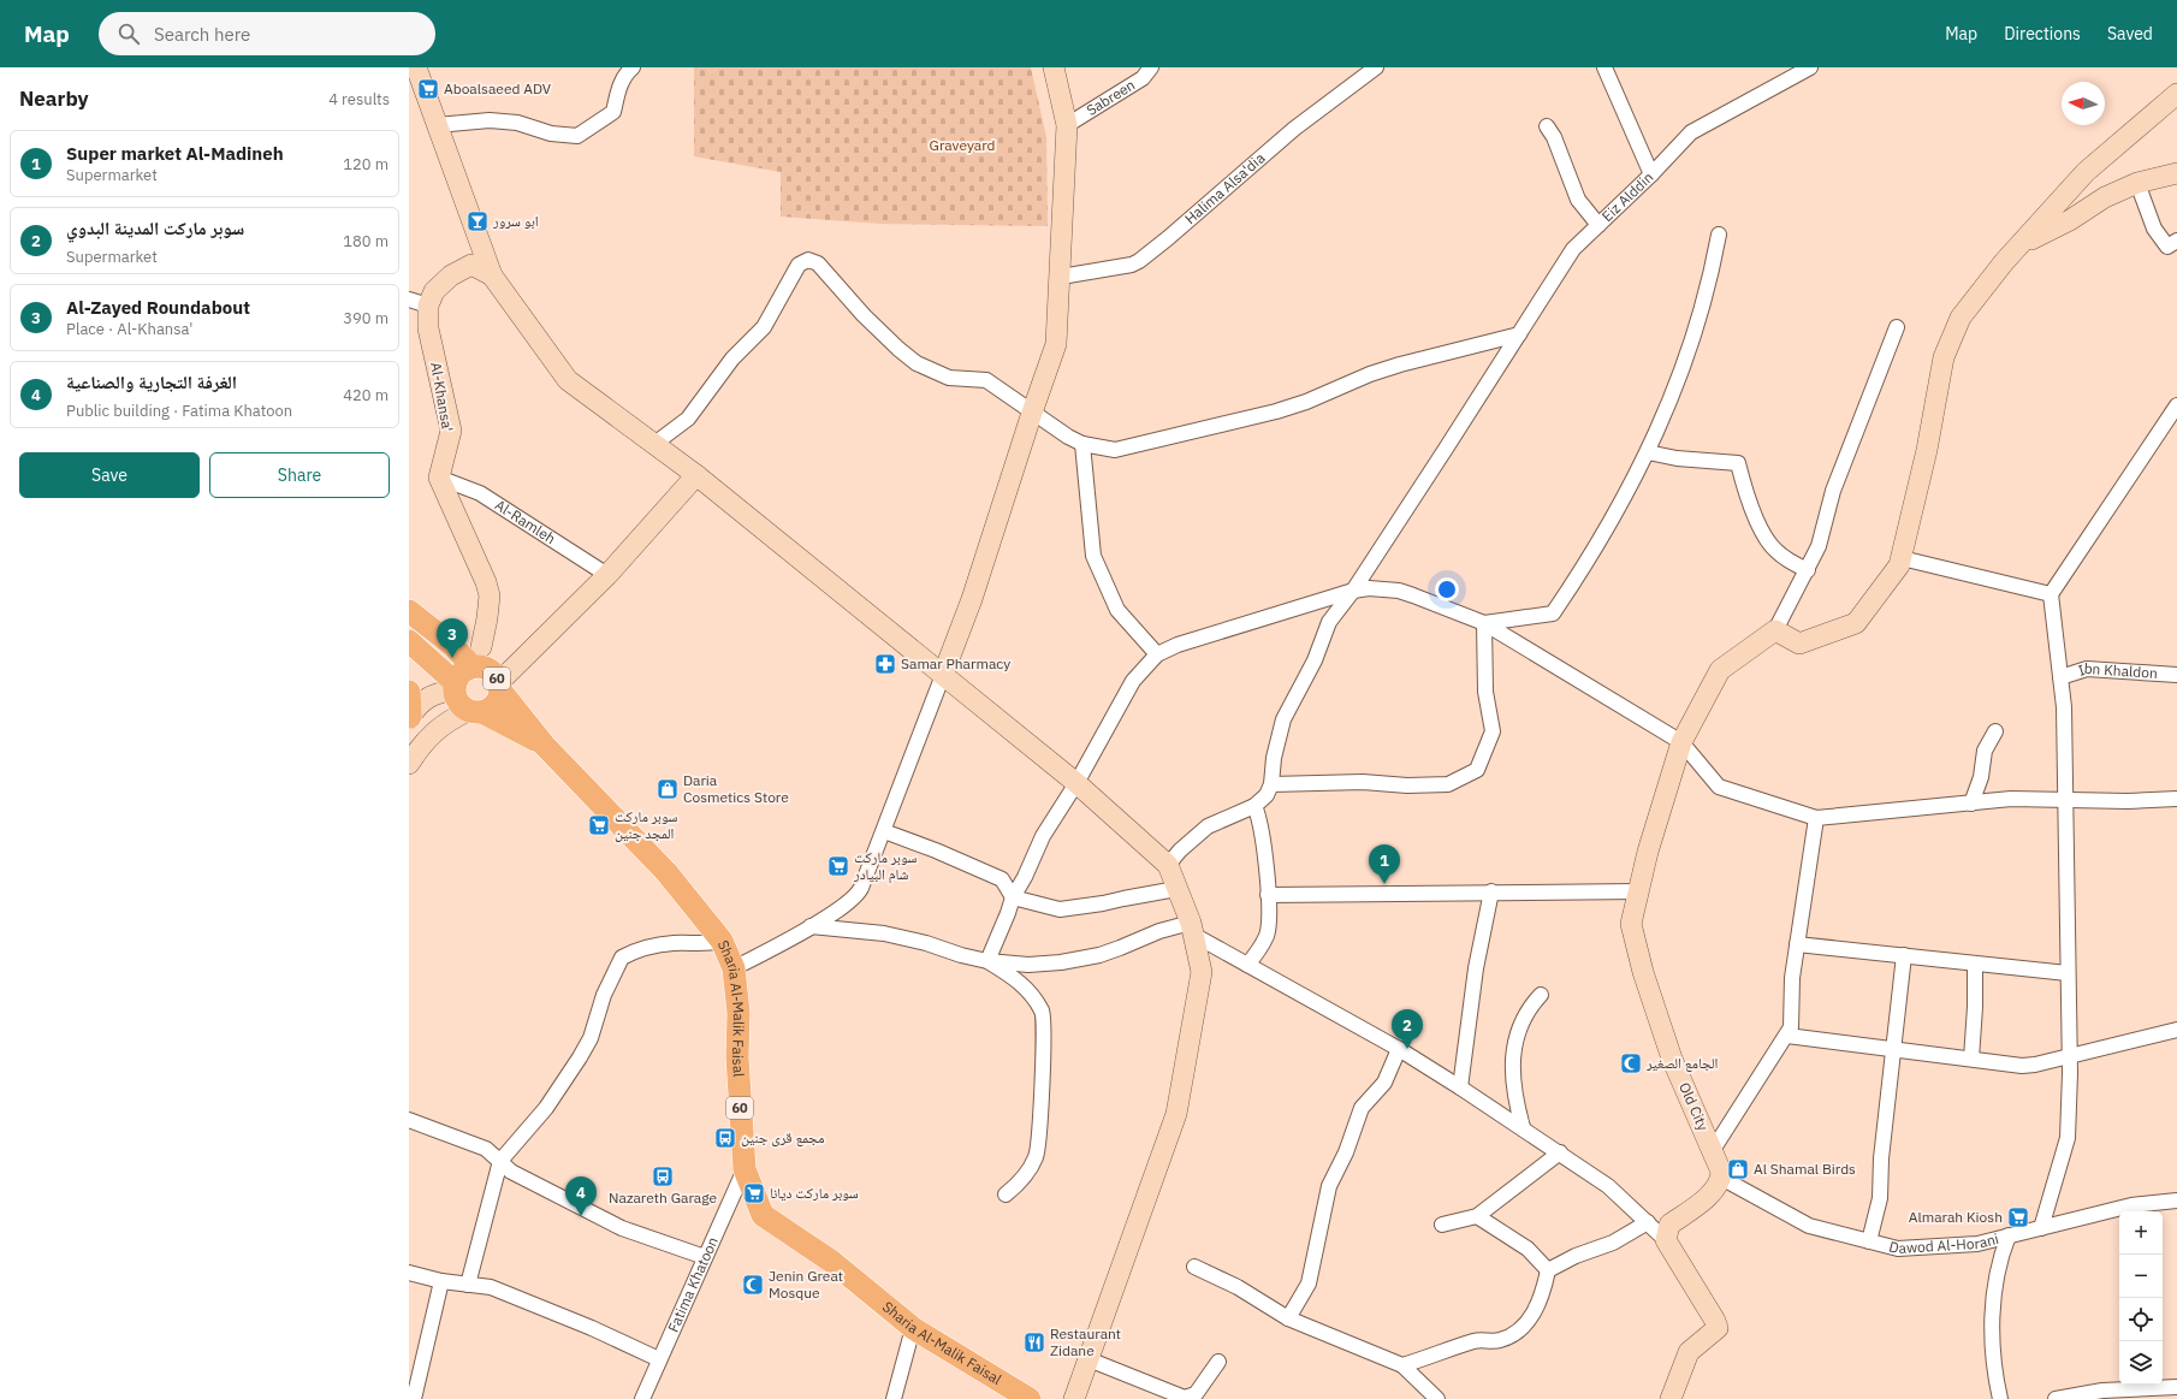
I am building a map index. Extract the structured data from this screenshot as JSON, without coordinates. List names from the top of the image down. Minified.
{"streets":{"main road":["60","Sharia Al-Malik Faisal"],"street":["Sabreen","Halima Alsa'dia","Eiz Alddin","Al-Khansa'","Al-Ramleh","Ibn Khaldon","Old City","Dawod Al-Horani","Fatima Khatoon"]},"crossings":[["Al-Khansa'","Al-Ramleh"],["60","Sharia Al-Malik Faisal"],["Sharia Al-Malik Faisal","Fatima Khatoon"],["Old City","Dawod Al-Horani"]],"parks":["Graveyard"],"places":{"supermarket":["Aboalsaeed ADV","سوبر ماركت المجد جنين","سوبر ماركت شام البيادر","سوبر ماركت ديانا","Almarah Kiosh"],"bar":["ابو سرور"],"pharmacy":["Samar Pharmacy"],"shop":["Daria Cosmetics Store","Al Shamal Birds"],"mosque":["الجامع الصغير","Jenin Great Mosque"],"bus stop":["مجمع قرى جنين","Nazareth Garage"],"restaurant":["Restaurant Zidane"]},"north":"left","page":{"header":"Map","search":"Search here","nav":["Map","Directions","Saved"],"heading":["Nearby","4 results"],"list":[{"mark":"1","name":"Super market Al-Madineh","note":"Supermarket","value":"120 m"},{"mark":"2","name":"سوبر ماركت المدينة البدوي","note":"Supermarket","value":"180 m"},{"mark":"3","name":"Al-Zayed Roundabout","note":"Place · Al-Khansa'","value":"390 m"},{"mark":"4","name":"الغرفة التجارية والصناعية","note":"Public building · Fatima Khatoon","value":"420 m"}],"buttons":["Save","Share"],"pins":["3","1","2","4"],"map_buttons":["+","−"]}}
